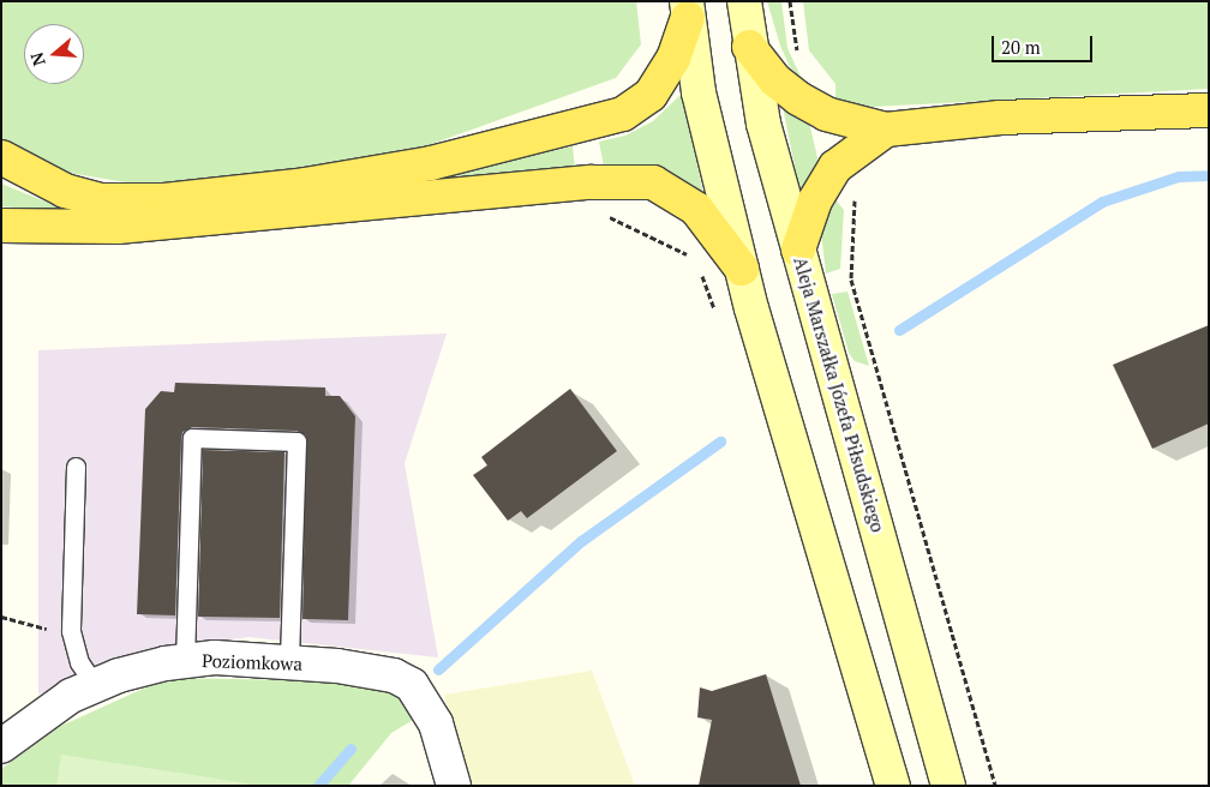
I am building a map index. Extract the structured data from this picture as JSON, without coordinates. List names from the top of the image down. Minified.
{"streets":{"main road":["Aleja Marszałka Józefa Piłsudskiego"],"street":["Poziomkowa"]},"scale_bar":"20 m","north":"left"}
